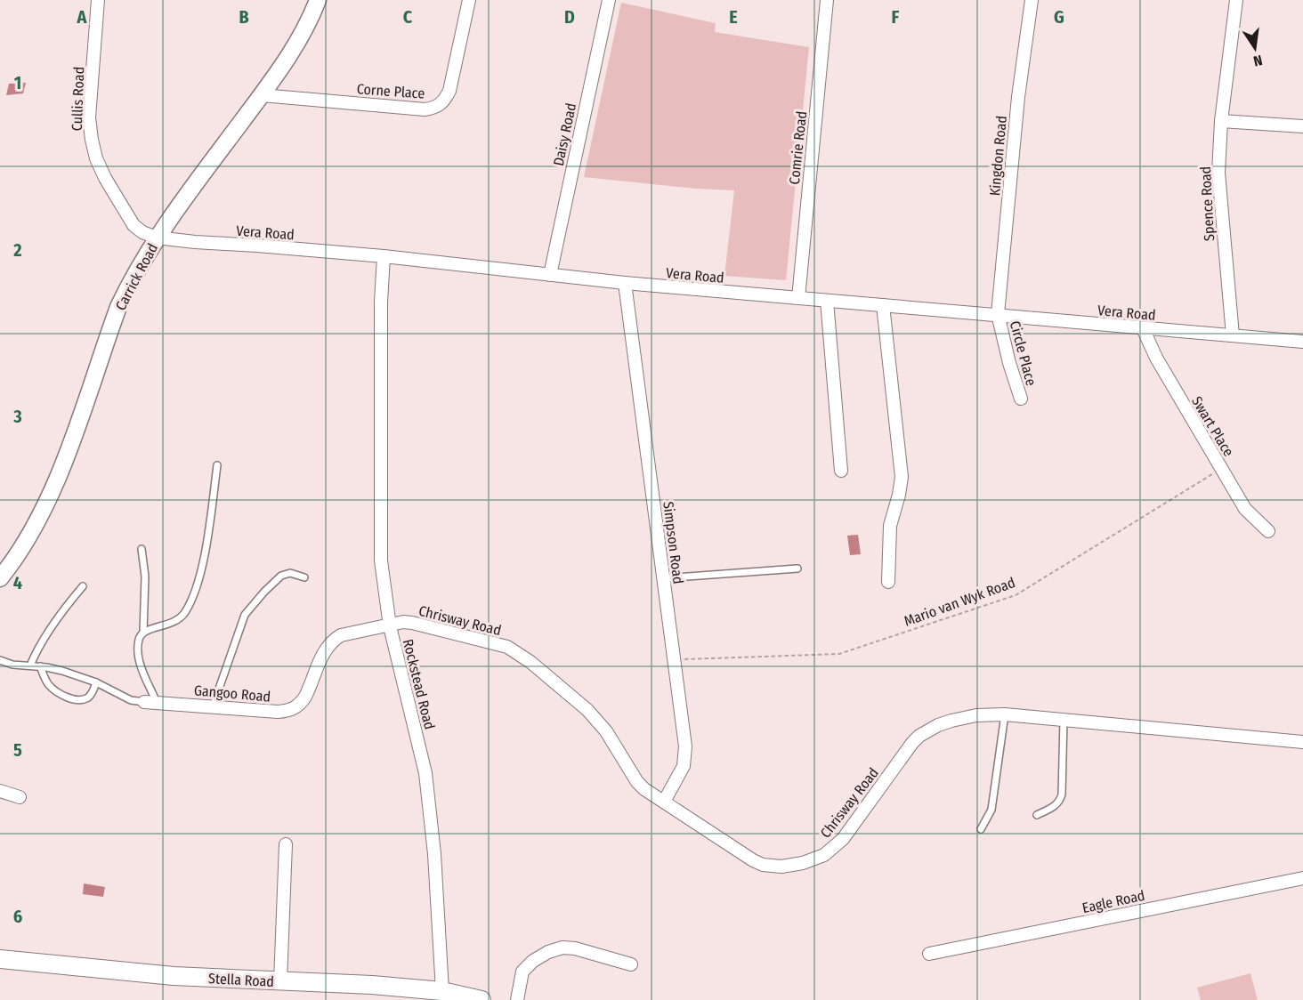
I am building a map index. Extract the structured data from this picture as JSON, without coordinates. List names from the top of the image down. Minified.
{"streets":{"main road":["Stella Road"],"street":["Corne Place","Cullis Road","Daisy Road","Comrie Road","Kingdon Road","Spence Road","Vera Road","Carrick Road","Circle Place","Swart Place","Simpson Road","Chrisway Road","Rockstead Road","Gangoo Road","Eagle Road"],"path":["Mario van Wyk Road"]},"crossings":[["Corne Place","Carrick Road"],["Cullis Road","Vera Road"],["Cullis Road","Carrick Road"],["Daisy Road","Vera Road"],["Comrie Road","Vera Road"],["Kingdon Road","Vera Road"],["Kingdon Road","Circle Place"],["Spence Road","Vera Road"],["Vera Road","Carrick Road"],["Vera Road","Circle Place"],["Vera Road","Swart Place"],["Vera Road","Simpson Road"],["Vera Road","Rockstead Road"],["Swart Place","Mario van Wyk Road"],["Simpson Road","Mario van Wyk Road"],["Simpson Road","Chrisway Road"],["Chrisway Road","Rockstead Road"],["Chrisway Road","Gangoo Road"],["Rockstead Road","Gangoo Road"],["Rockstead Road","Stella Road"]],"north":"bottom","grid":{"columns":["A","B","C","D","E","F","G"],"rows":["1","2","3","4","5","6"]}}
